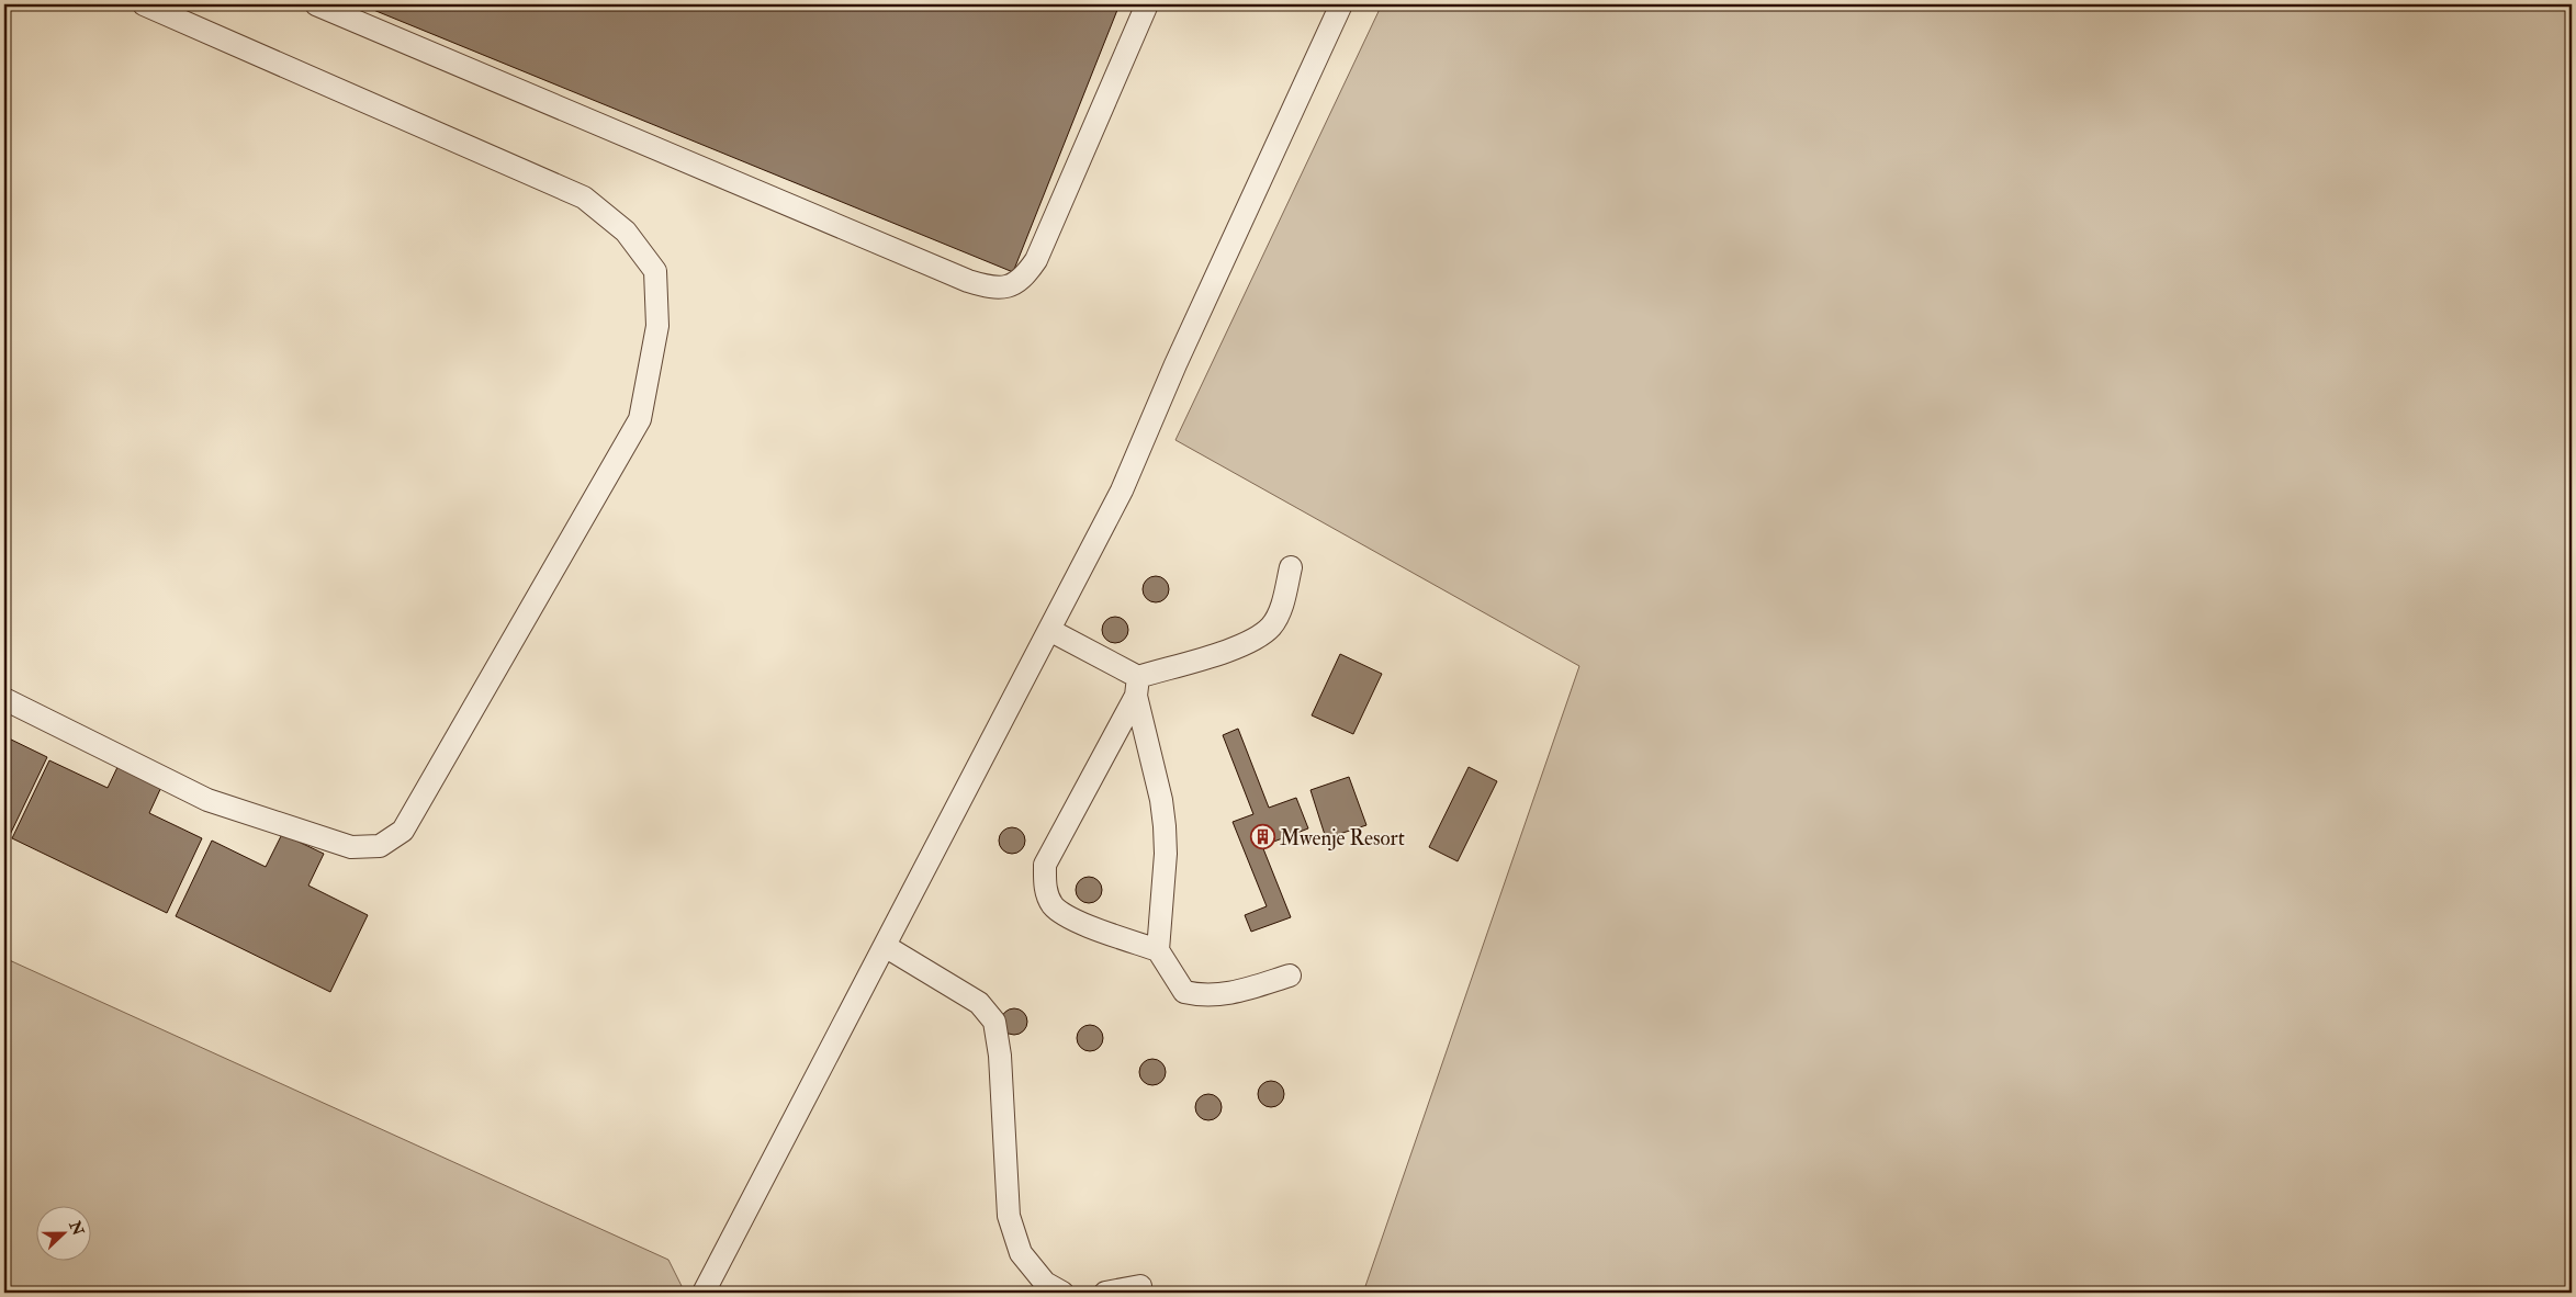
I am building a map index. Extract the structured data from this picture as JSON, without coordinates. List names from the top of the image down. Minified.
{"places":{"building":["Mwenje Resort"]},"north":"right"}
